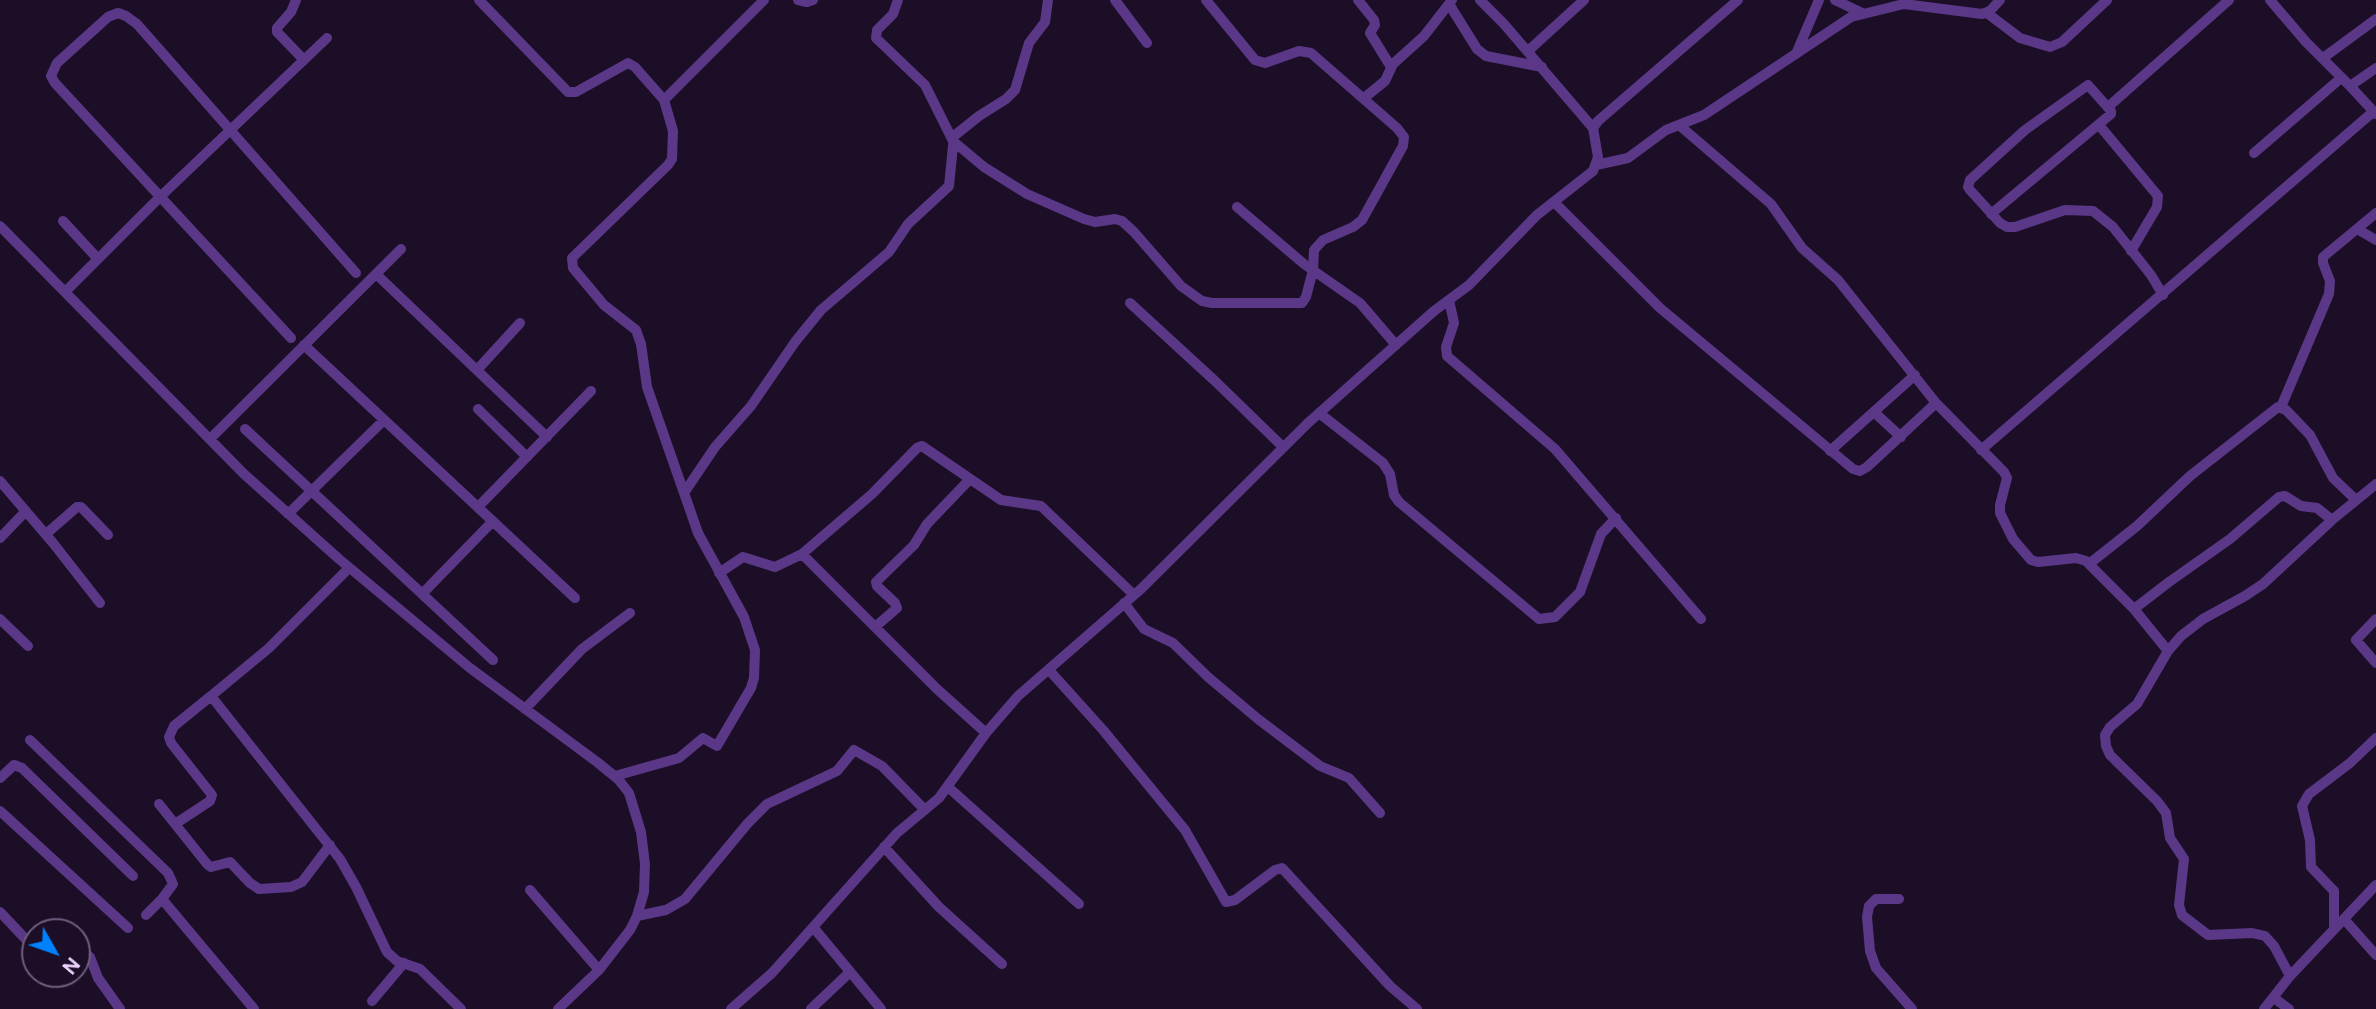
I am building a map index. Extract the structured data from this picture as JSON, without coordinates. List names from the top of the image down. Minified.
{"north":"bottom right"}
